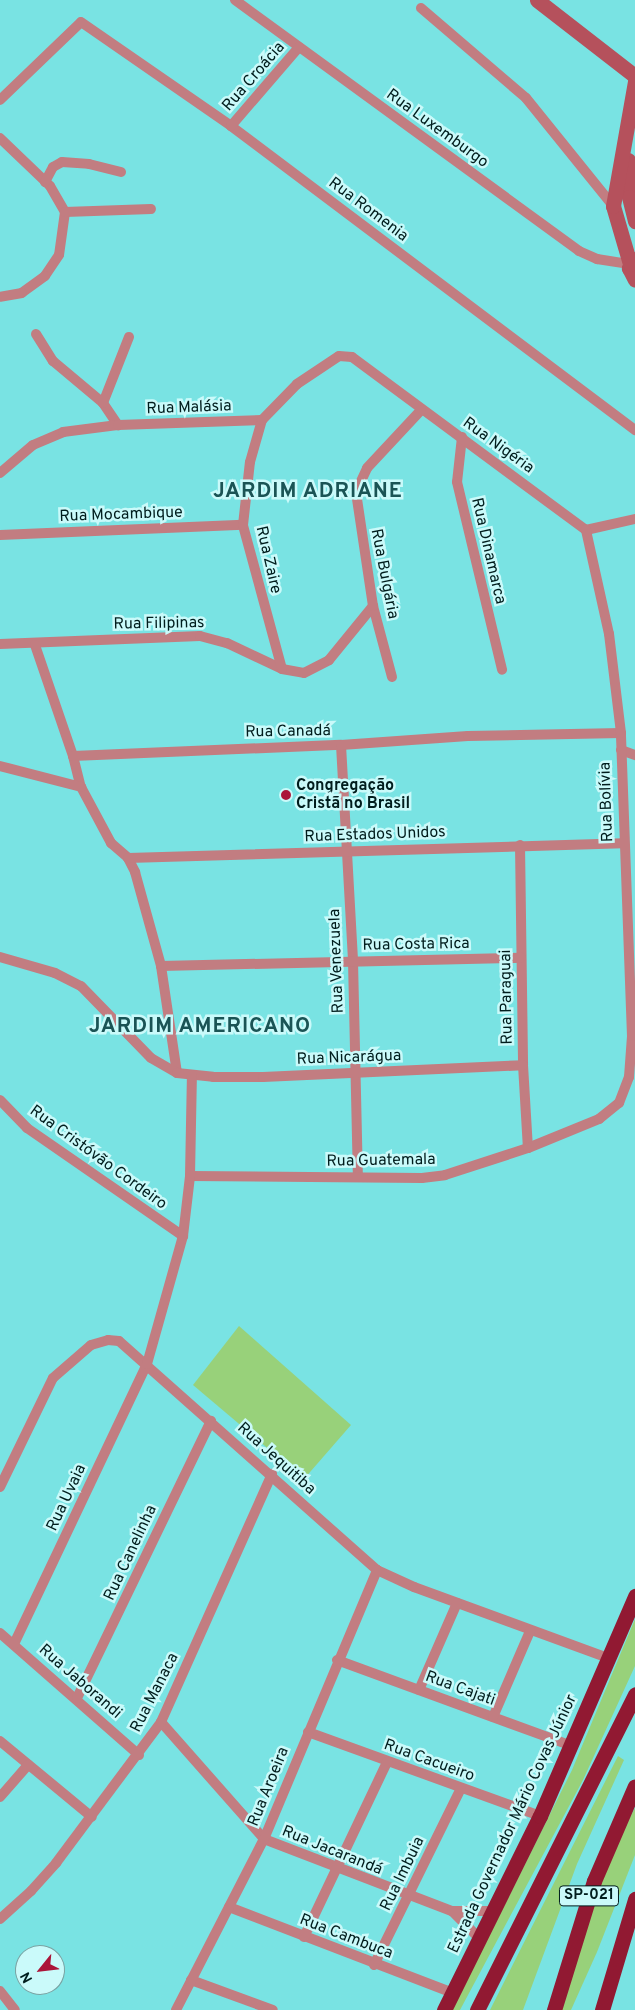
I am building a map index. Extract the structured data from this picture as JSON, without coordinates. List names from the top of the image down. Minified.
{"streets":{"highway":["Estrada Governador Mário Covas Júnior","SP-021"],"street":["Rua Croácia","Rua Luxemburgo","Rua Romenia","Rua Malásia","Rua Nigéria","Rua Mocambique","Rua Dinamarca","Rua Zaire","Rua Bulgária","Rua Filipinas","Rua Canadá","Rua Bolívia","Rua Estados Unidos","Rua Costa Rica","Rua Venezuela","Rua Paraguai","Rua Nicarágua","Rua Cristóvão Cordeiro","Rua Guatemala","Rua Jequitiba","Rua Uvaia","Rua Canelinha","Rua Jaborandi","Rua Cajati","Rua Manaca","Rua Cacueiro","Rua Aroeira","Rua Jacarandá","Rua Imbuia","Rua Cambuca"]},"crossings":[["Rua Croácia","Rua Luxemburgo"],["Rua Croácia","Rua Romenia"],["Rua Malásia","Rua Nigéria"],["Rua Malásia","Rua Zaire"],["Rua Nigéria","Rua Dinamarca"],["Rua Nigéria","Rua Zaire"],["Rua Nigéria","Rua Bulgária"],["Rua Nigéria","Rua Bolívia"],["Rua Mocambique","Rua Zaire"],["Rua Zaire","Rua Filipinas"],["Rua Bulgária","Rua Filipinas"],["Rua Canadá","Rua Bolívia"],["Rua Canadá","Rua Venezuela"],["Rua Bolívia","Rua Estados Unidos"],["Rua Bolívia","Rua Guatemala"],["Rua Estados Unidos","Rua Venezuela"],["Rua Estados Unidos","Rua Paraguai"],["Rua Costa Rica","Rua Venezuela"],["Rua Costa Rica","Rua Paraguai"],["Rua Venezuela","Rua Nicarágua"],["Rua Venezuela","Rua Guatemala"],["Rua Paraguai","Rua Nicarágua"],["Rua Paraguai","Rua Guatemala"],["Rua Nicarágua","Rua Uvaia"],["Rua Cristóvão Cordeiro","Rua Uvaia"],["Rua Guatemala","Rua Uvaia"],["Rua Jequitiba","Rua Uvaia"],["Rua Jequitiba","Rua Canelinha"],["Rua Jequitiba","Rua Manaca"],["Rua Jequitiba","Rua Aroeira"],["Rua Jequitiba","Estrada Governador Mário Covas Júnior"],["Rua Uvaia","Rua Jaborandi"],["Rua Canelinha","Rua Jaborandi"],["Rua Jaborandi","Rua Manaca"],["Rua Cajati","Rua Aroeira"],["Rua Cajati","Estrada Governador Mário Covas Júnior"],["Rua Manaca","Rua Jacarandá"],["Rua Cacueiro","Rua Aroeira"],["Rua Cacueiro","Estrada Governador Mário Covas Júnior"],["Rua Cacueiro","Rua Imbuia"],["Rua Aroeira","Rua Jacarandá"],["Rua Aroeira","Rua Cambuca"],["Estrada Governador Mário Covas Júnior","Rua Jacarandá"],["Estrada Governador Mário Covas Júnior","Rua Cambuca"],["Rua Jacarandá","Rua Imbuia"],["Rua Imbuia","Rua Cambuca"]],"districts":["JARDIM ADRIANE","JARDIM AMERICANO"],"places":["Congregação Cristã no Brasil"],"north":"bottom left"}
